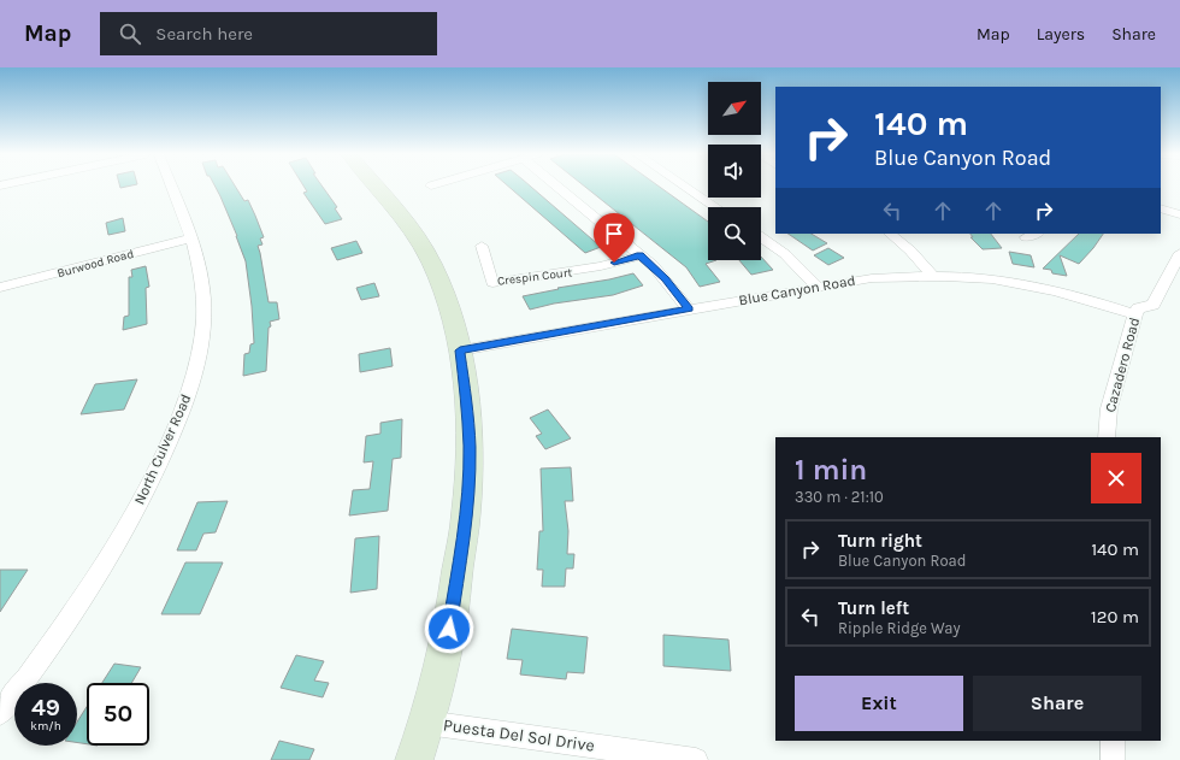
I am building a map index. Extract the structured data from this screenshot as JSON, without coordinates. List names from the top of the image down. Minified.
{"streets":{"street":["Burwood Road","Crespin Court","Blue Canyon Road","Cazadero Road","North Culver Road","Puesta Del Sol Drive"]},"crossings":[["Burwood Road","North Culver Road"],["Blue Canyon Road","Cazadero Road"]],"north":"top right","page":{"header":"Map","search":"Search here","nav":["Map","Layers","Share"],"turn":["140 m","Blue Canyon Road"],"heading":["1 min","330 m · 21:10"],"list":[{"name":"Turn right","note":"Blue Canyon Road","value":"140 m"},{"name":"Turn left","note":"Ripple Ridge Way","value":"120 m"}],"buttons":["Exit","Share"],"speed":"49 km/h","limit":"50"}}
